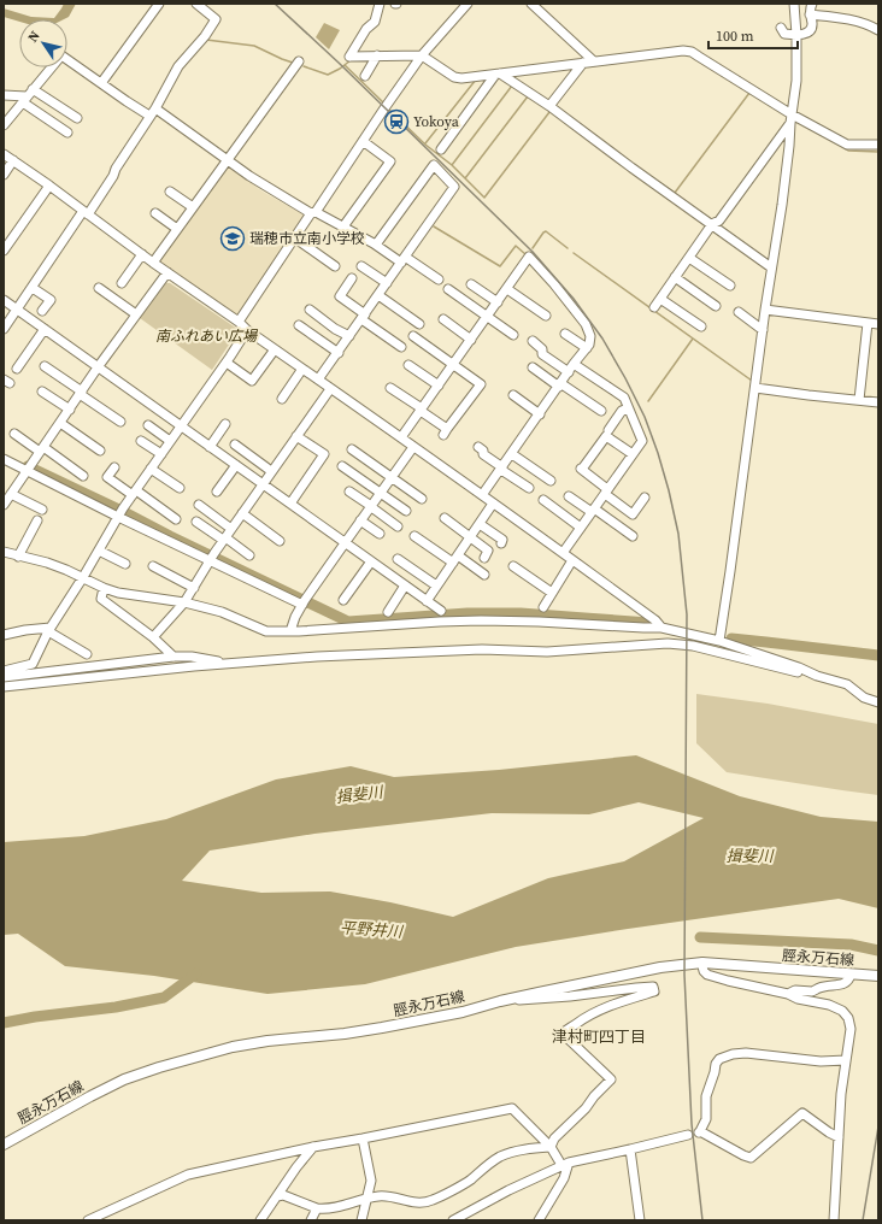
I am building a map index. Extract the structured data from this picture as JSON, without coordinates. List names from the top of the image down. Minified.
{"streets":{"main road":["脛永万石線"]},"districts":["津村町四丁目"],"water":["揖斐川","平野井川"],"parks":["南ふれあい広場"],"places":{"station":["Yokoya"],"school or university":["瑞穂市立南小学校"]},"scale_bar":"100 m","north":"top left"}
